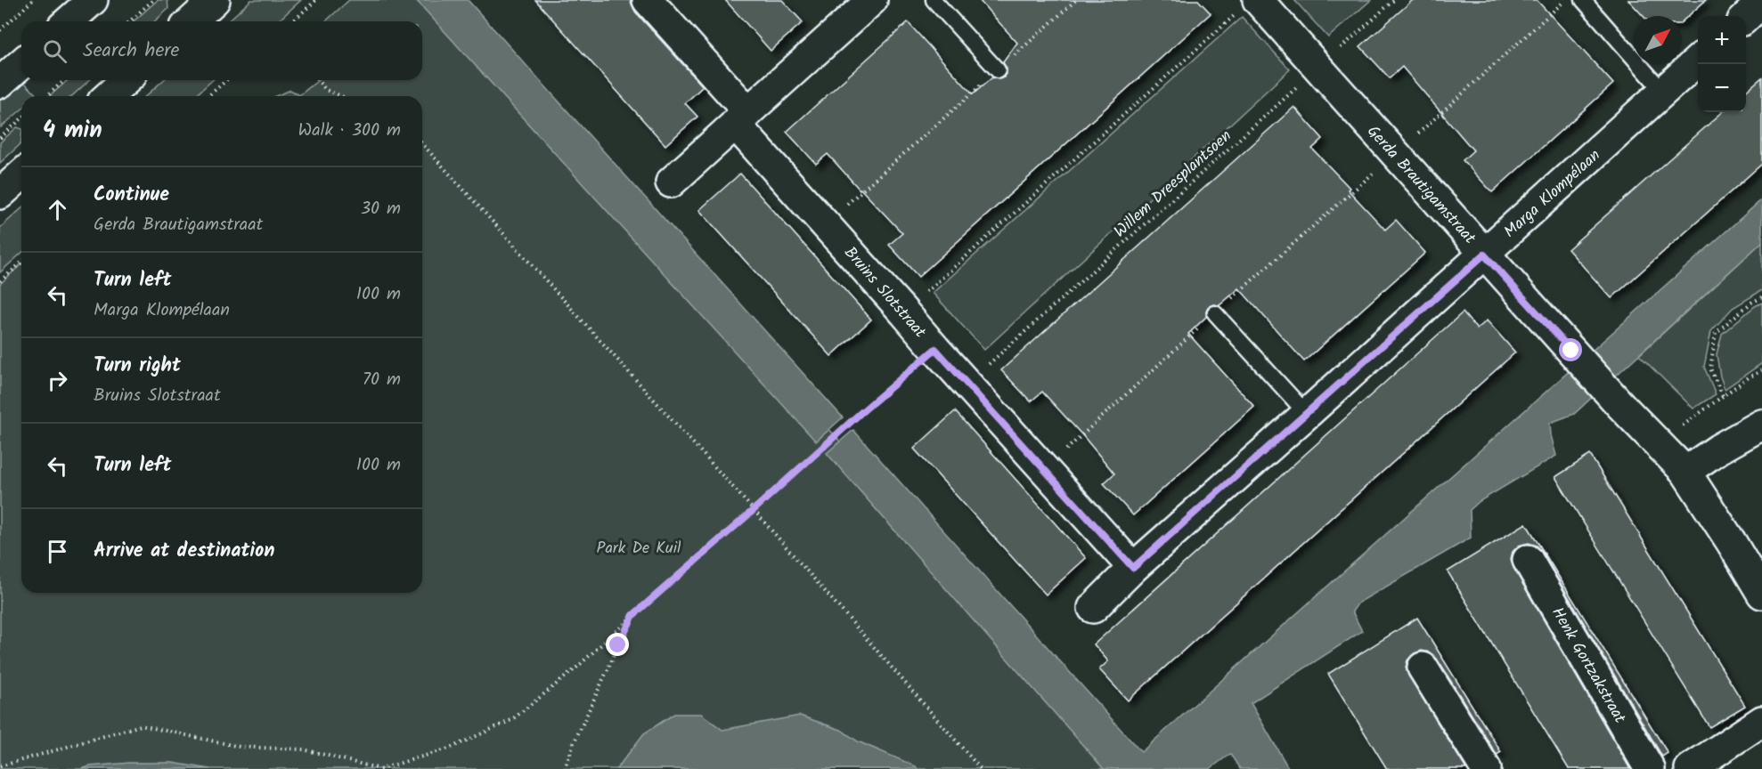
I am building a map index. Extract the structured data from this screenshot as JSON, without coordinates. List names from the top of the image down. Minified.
{"streets":{"street":["Gerda Brautigamstraat","Marga Klompélaan","Bruins Slotstraat","Henk Gortzakstraat"],"path":["Willem Dreesplantsoen"]},"crossings":[["Willem Dreesplantsoen","Gerda Brautigamstraat"],["Willem Dreesplantsoen","Bruins Slotstraat"],["Gerda Brautigamstraat","Marga Klompélaan"],["Marga Klompélaan","Bruins Slotstraat"]],"parks":["Park De Kuil"],"north":"top right","page":{"map_buttons":["+","−"],"search":"Search here","heading":["4 min","Walk · 300 m"],"list":[["Continue","Gerda Brautigamstraat","30 m"],["Turn left","Marga Klompélaan","100 m"],["Turn right","Bruins Slotstraat","70 m"],["Turn left","100 m"],"Arrive at destination"]}}
